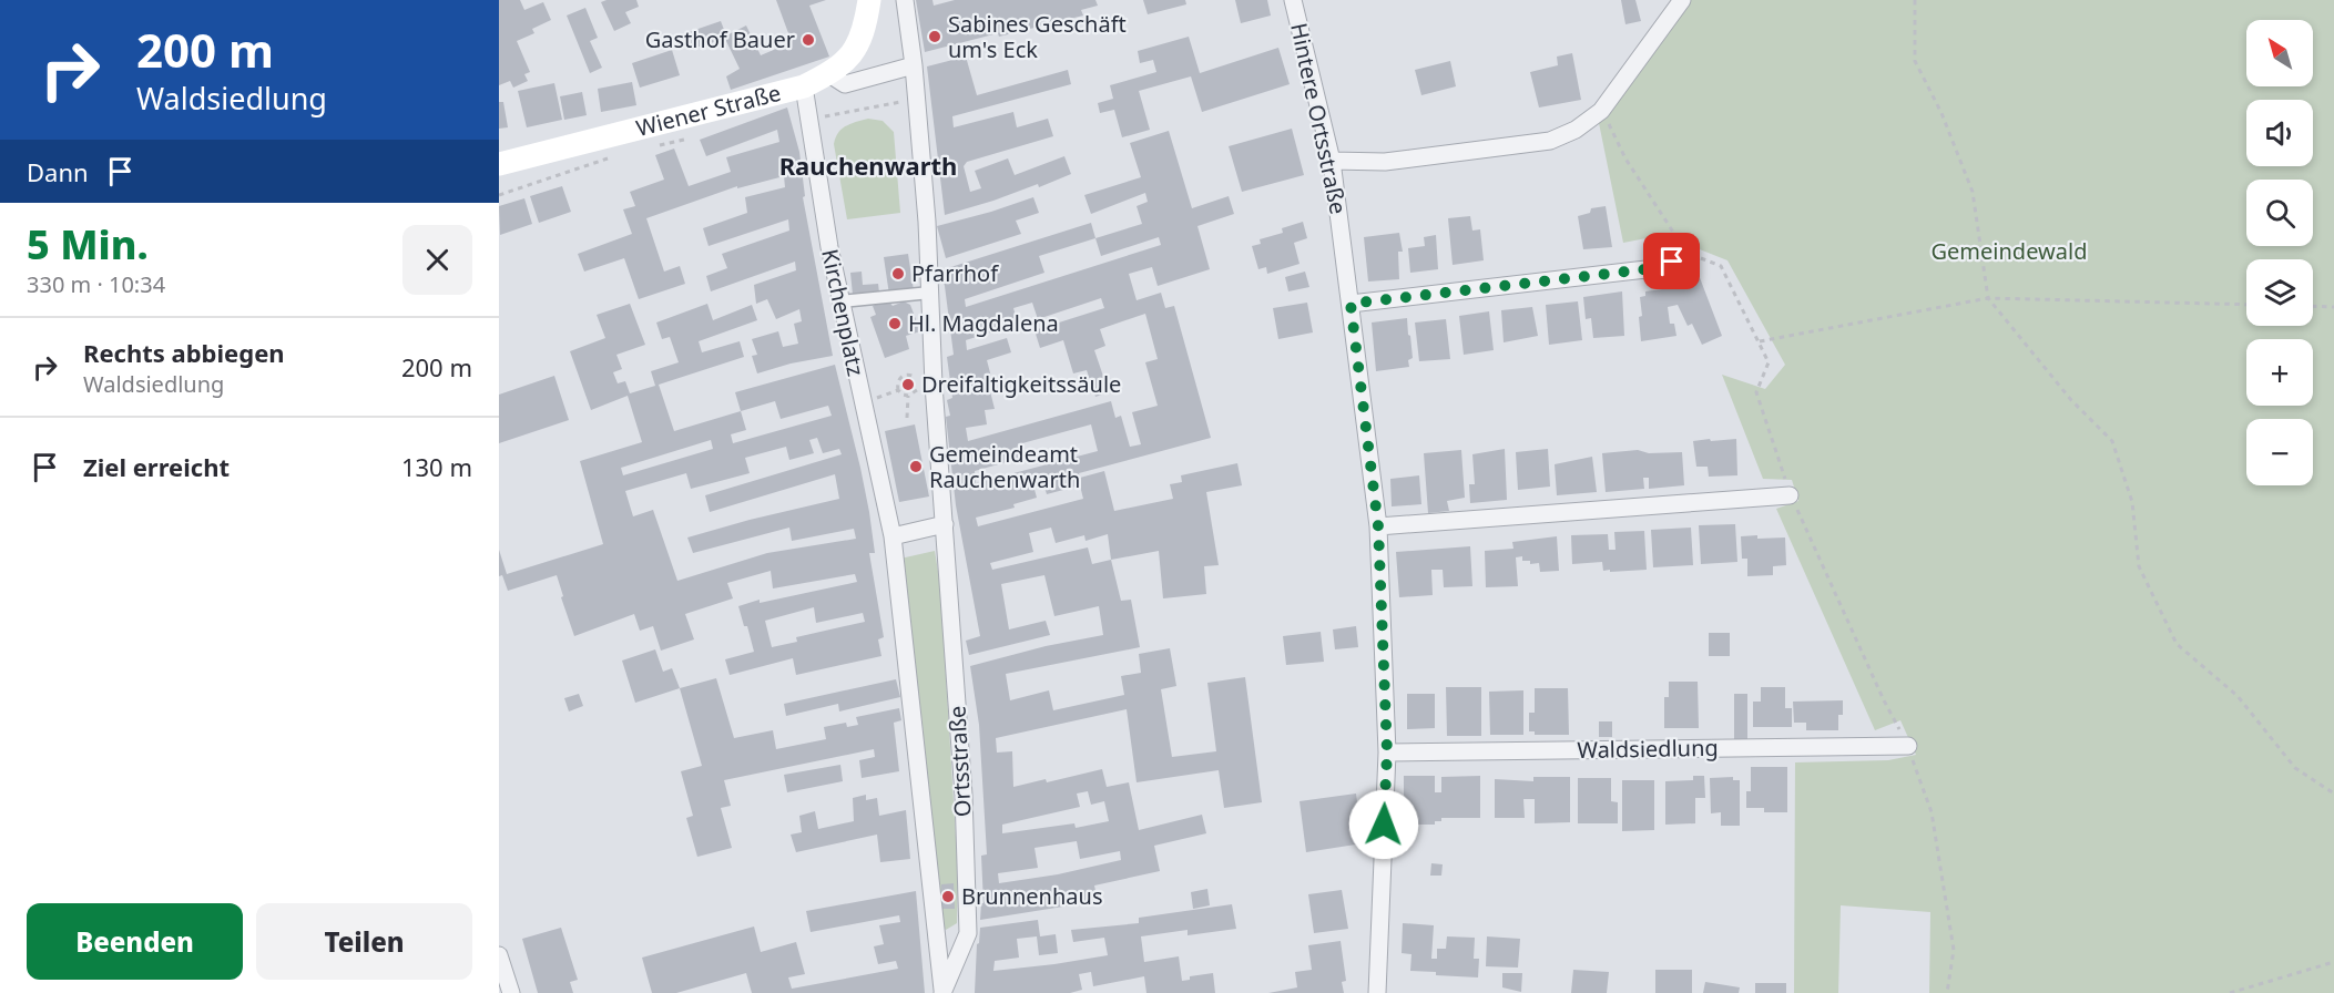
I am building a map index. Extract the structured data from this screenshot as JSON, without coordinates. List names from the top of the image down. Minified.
{"streets":{"main road":["Wiener Straße"],"street":["Hintere Ortsstraße","Kirchenplatz","Waldsiedlung","Ortsstraße"]},"crossings":[["Wiener Straße","Kirchenplatz"],["Hintere Ortsstraße","Waldsiedlung"],["Kirchenplatz","Ortsstraße"]],"districts":["Rauchenwarth"],"parks":["Gemeindewald"],"places":["Sabines Geschäft um's Eck","Gasthof Bauer","Pfarrhof","Hl. Magdalena","Dreifaltigkeitssäule","Gemeindeamt Rauchenwarth","Brunnenhaus"],"north":"top left","page":{"turn":["200 m","Waldsiedlung"],"map_buttons":["+","−"],"then":"Dann","heading":["5 Min.","330 m · 10:34"],"list":[{"name":"Rechts abbiegen","note":"Waldsiedlung","value":"200 m"},{"name":"Ziel erreicht","value":"130 m"}],"buttons":["Beenden","Teilen"]}}
